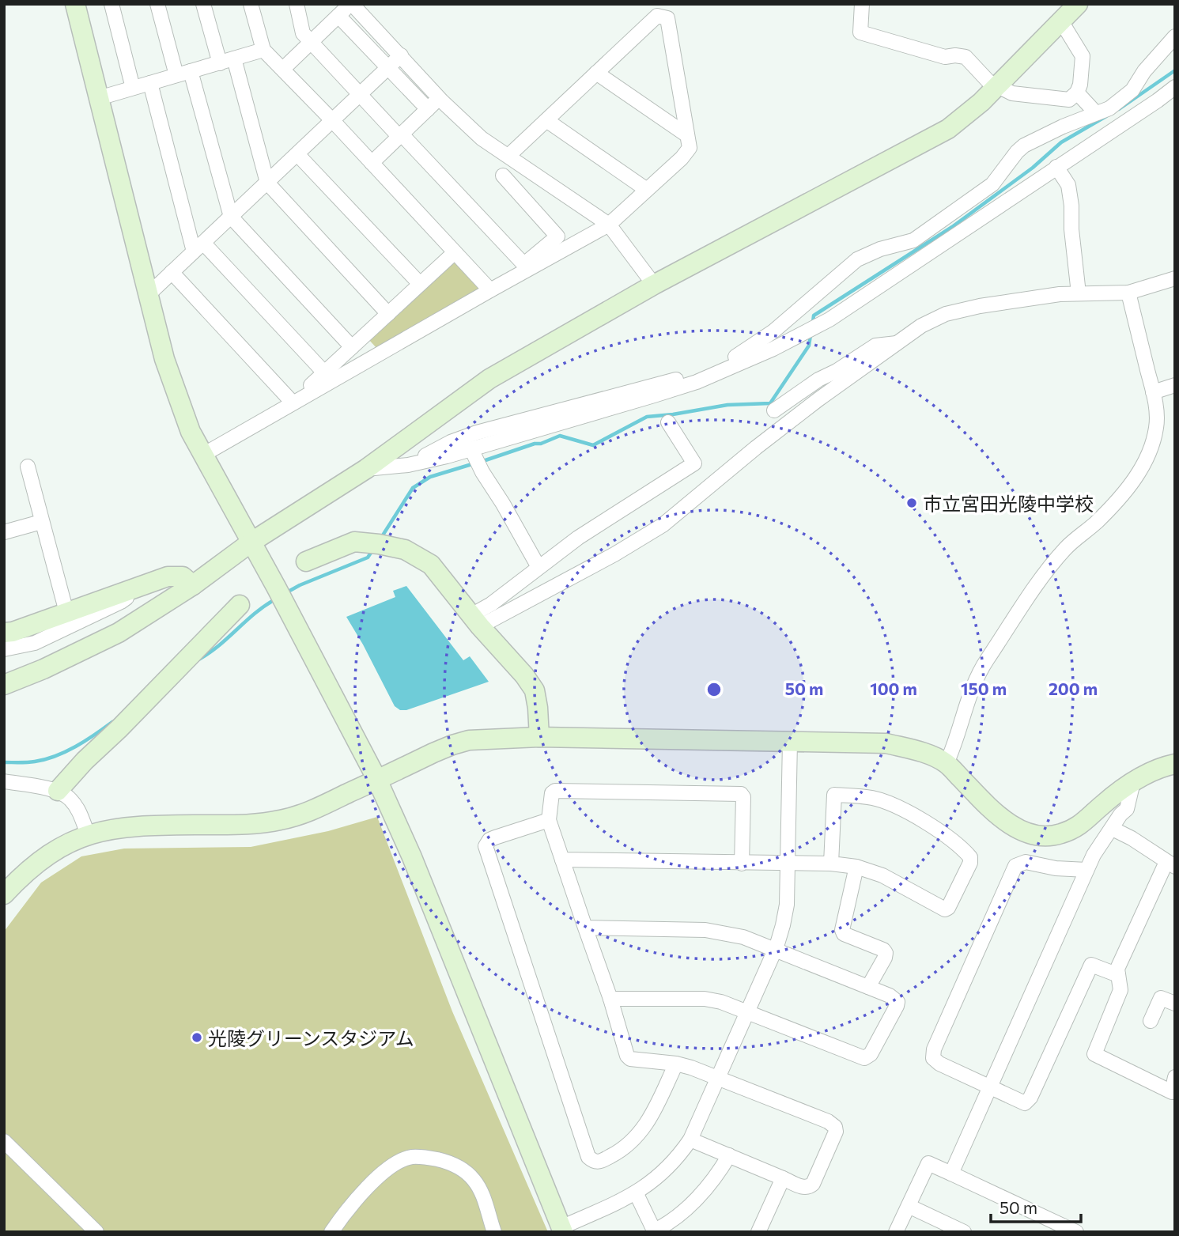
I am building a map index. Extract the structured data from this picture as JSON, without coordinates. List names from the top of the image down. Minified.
{"places":["市立宮田光陵中学校","光陵グリーンスタジアム"],"scale_bar":"50 m","rings":["50 m","100 m","150 m","200 m"]}
